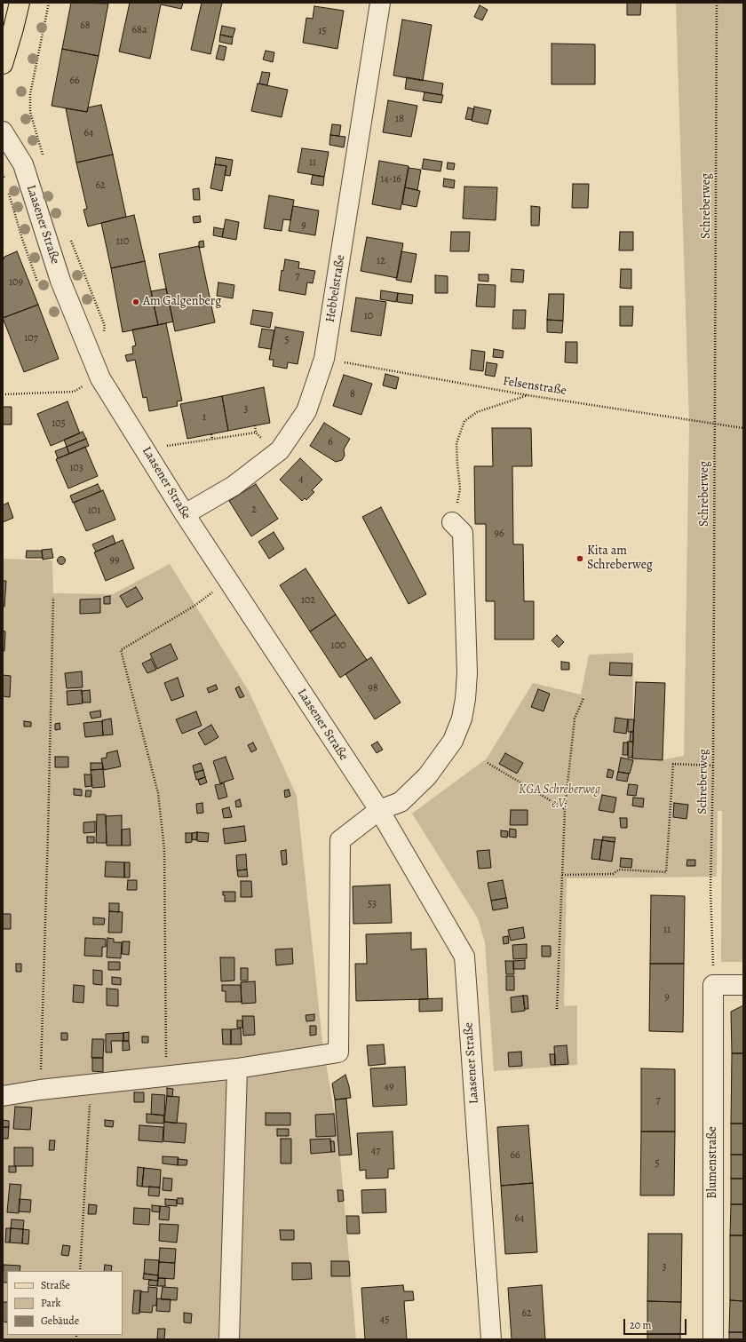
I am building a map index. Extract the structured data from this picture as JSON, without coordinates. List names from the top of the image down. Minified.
{"streets":{"street":["Laasener Straße","Hebbelstraße","Blumenstraße"],"path":["Schreberweg","Felsenstraße"]},"crossings":[["Schreberweg","Felsenstraße"],["Schreberweg","Blumenstraße"],["Laasener Straße","Hebbelstraße"],["Hebbelstraße","Felsenstraße"]],"parks":["KGA Schreberweg e.V."],"places":["Am Galgenberg","Kita am Schreberweg"],"house_numbers":["68","68a","15","66","18","64","11","14-16","62","9","110","12","7","109","10","107","5","8","3","1","105","6","103","4","2","101","96","99","102","100","98","53","11","9","49","7","47","66","5","64","3","62","45"],"legend":["Straße","Park","Gebäude"],"scale_bar":"20 m"}
